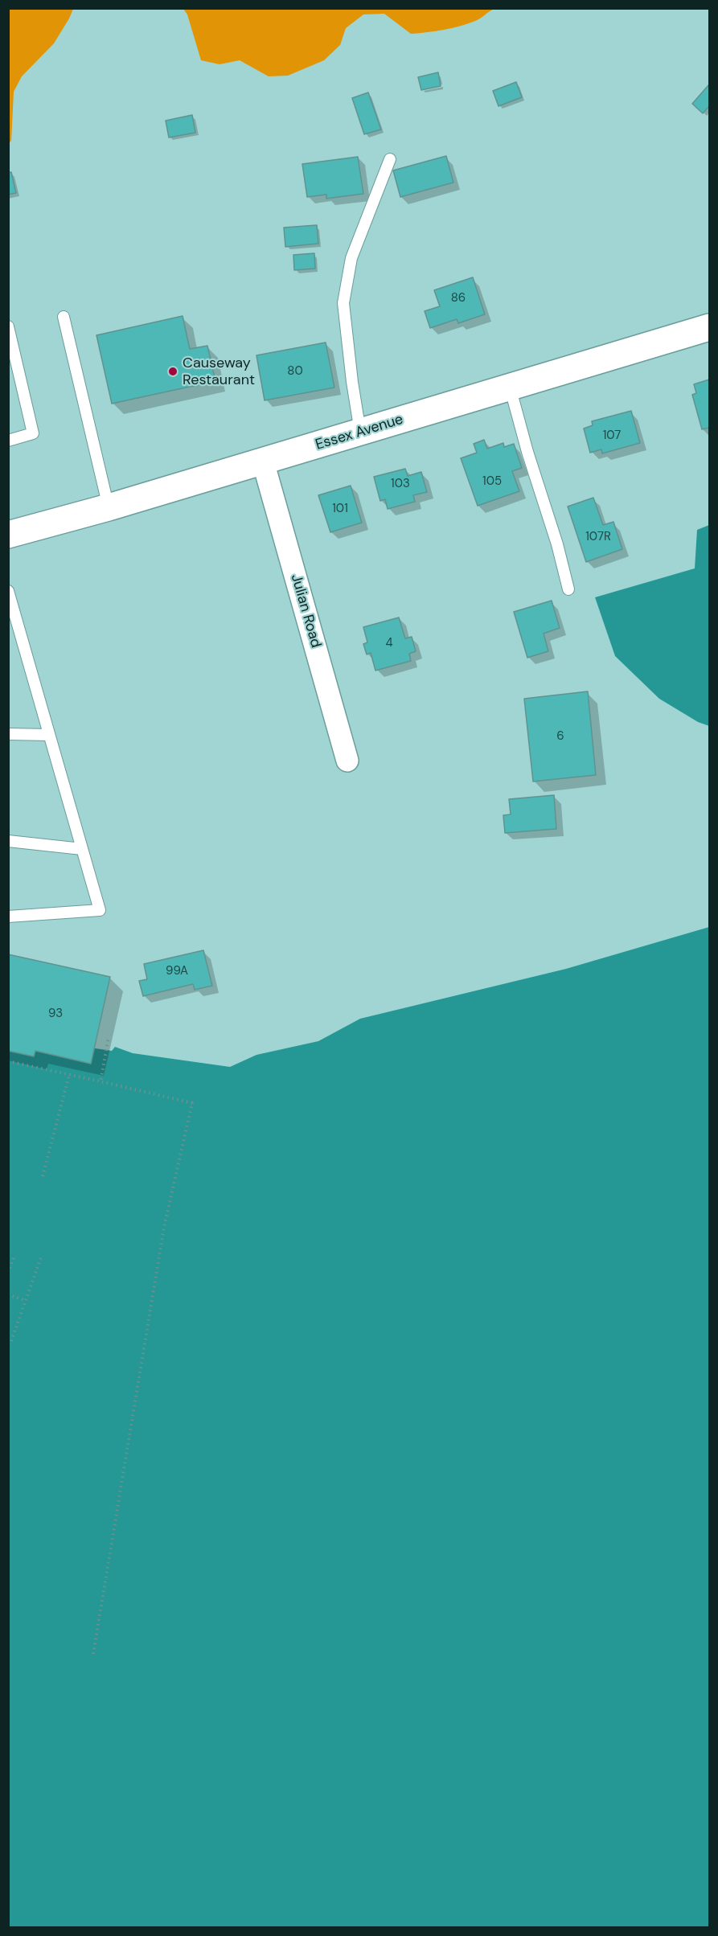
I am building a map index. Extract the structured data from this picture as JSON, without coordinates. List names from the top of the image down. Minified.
{"streets":{"street":["Essex Avenue","Julian Road"]},"crossings":[["Essex Avenue","Julian Road"]],"places":["Causeway Restaurant"],"house_numbers":["86","80","107","105","103","101","107R","4","6","99A","93"]}
